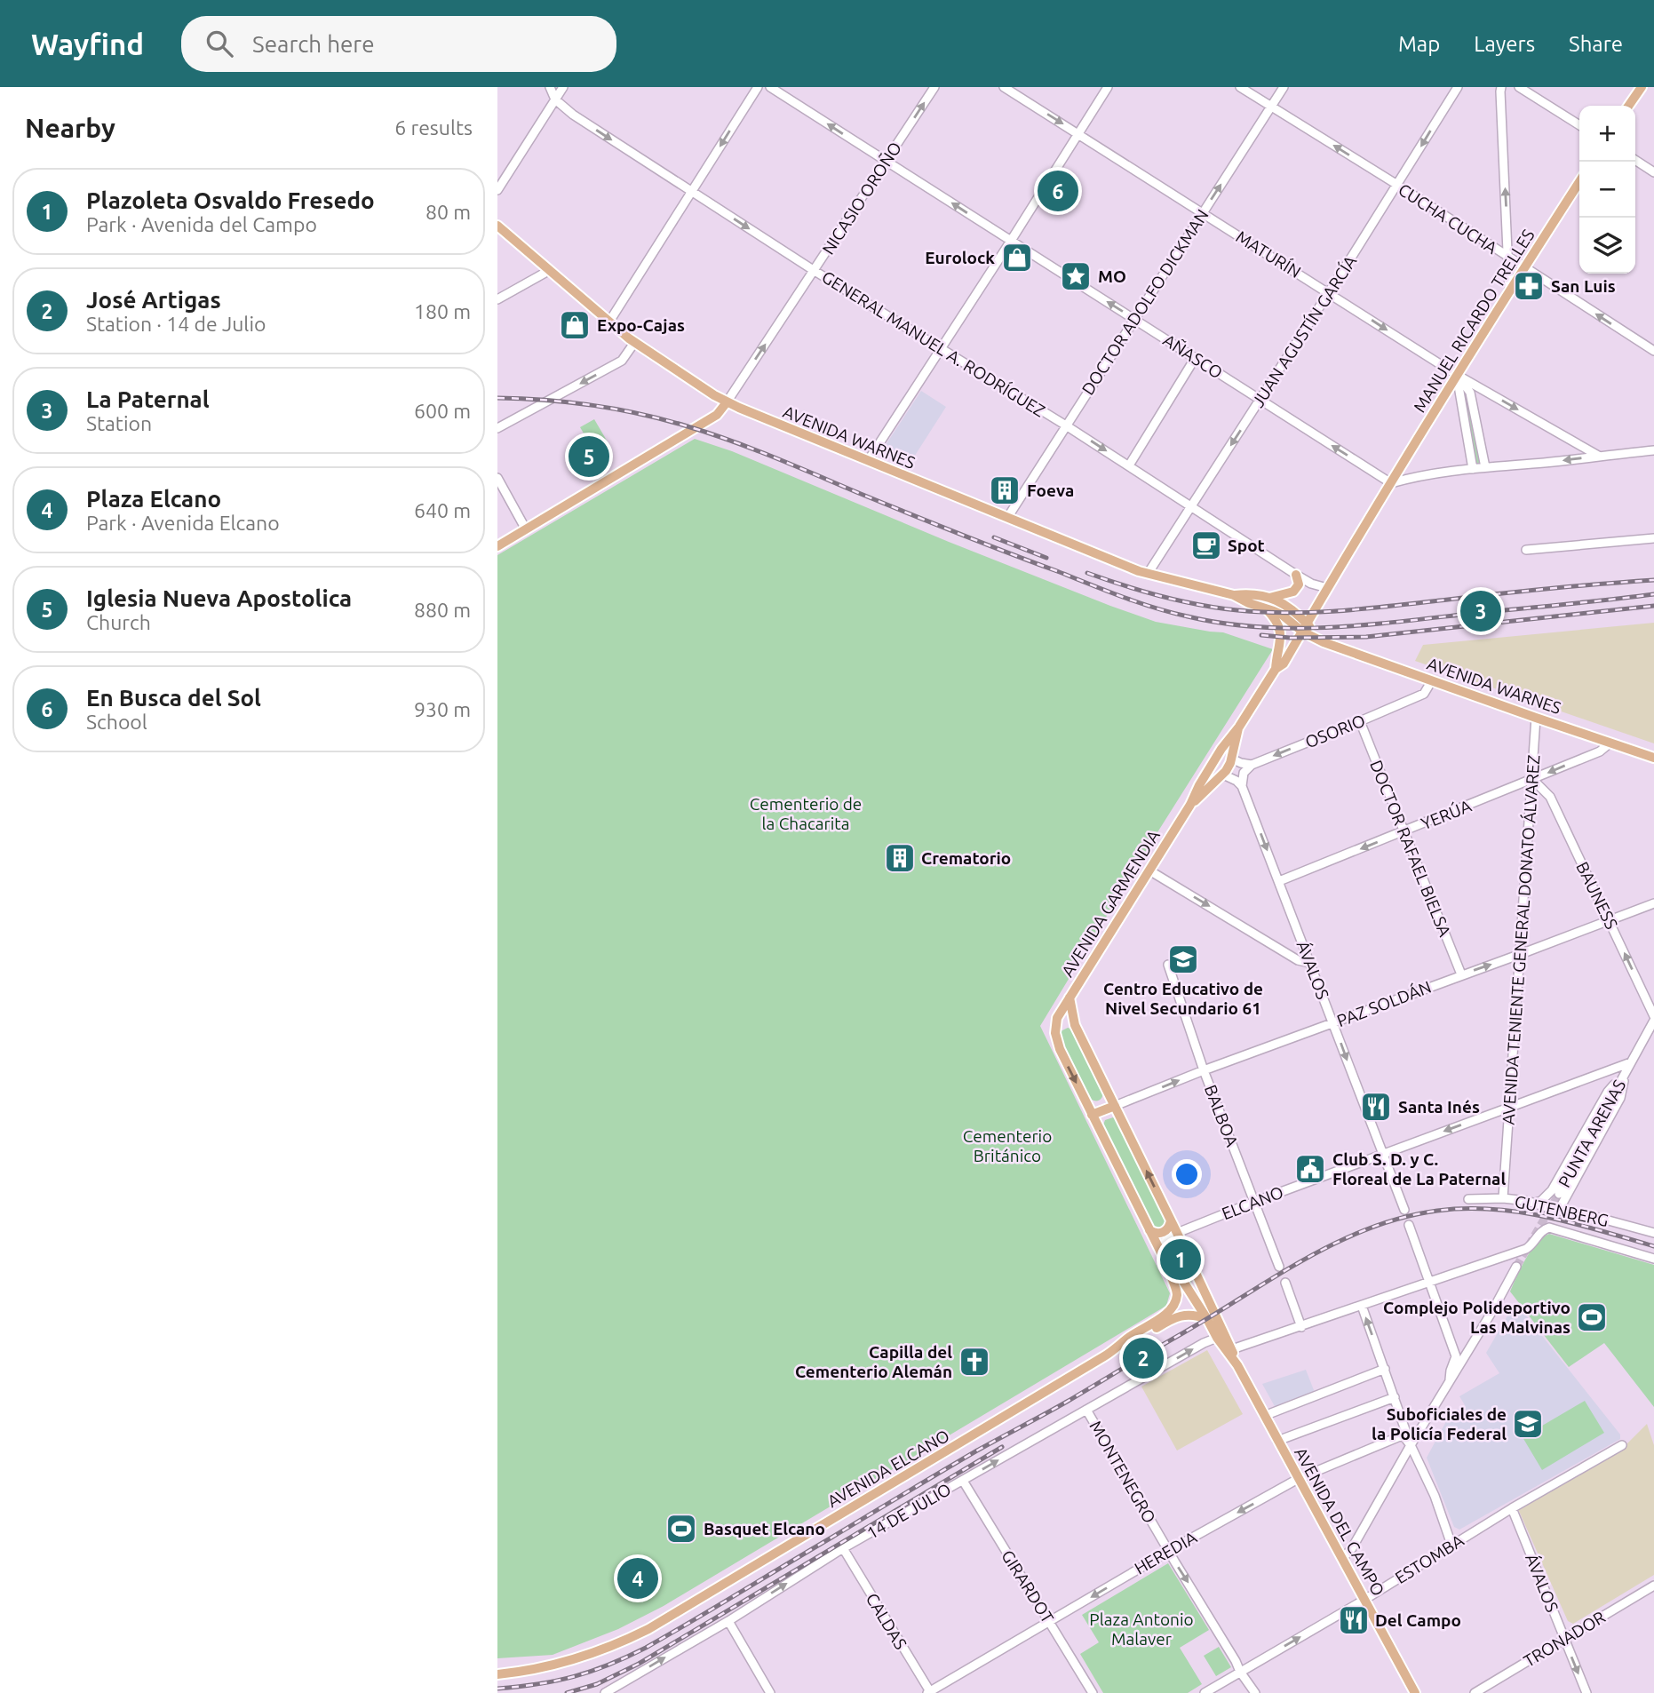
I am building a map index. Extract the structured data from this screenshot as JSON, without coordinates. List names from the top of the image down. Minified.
{"streets":{"main road":["MANUEL RICARDO TRELLES","AVENIDA WARNES","AVENIDA GARMENDIA","AVENIDA ELCANO","AVENIDA DEL CAMPO"],"street":["NICASIO OROÑO","CUCHA CUCHA","MATURÍN","DOCTOR ADOLFO DICKMAN","JUAN AGUSTÍN GARCÍA","GENERAL MANUEL A. RODRÍGUEZ","AÑASCO","OSORIO","YERÚA","DOCTOR RAFAEL BIELSA","BAUNESS","AVENIDA TENIENTE GENERAL DONATO ÁLVAREZ","ÁVALOS","PAZ SOLDÁN","BALBOA","PUNTA ARENAS","ELCANO","GUTENBERG","MONTENEGRO","14 DE JULIO","HEREDIA","ESTOMBA","GIRARDOT","CALDAS","TRONADOR"]},"crossings":[["NICASIO OROÑO","GENERAL MANUEL A. RODRÍGUEZ"],["NICASIO OROÑO","AÑASCO"],["NICASIO OROÑO","AVENIDA WARNES"],["CUCHA CUCHA","DOCTOR ADOLFO DICKMAN"],["CUCHA CUCHA","MANUEL RICARDO TRELLES"],["CUCHA CUCHA","JUAN AGUSTÍN GARCÍA"],["MATURÍN","DOCTOR ADOLFO DICKMAN"],["MATURÍN","MANUEL RICARDO TRELLES"],["MATURÍN","JUAN AGUSTÍN GARCÍA"],["DOCTOR ADOLFO DICKMAN","GENERAL MANUEL A. RODRÍGUEZ"],["DOCTOR ADOLFO DICKMAN","AÑASCO"],["DOCTOR ADOLFO DICKMAN","AVENIDA WARNES"],["MANUEL RICARDO TRELLES","GENERAL MANUEL A. RODRÍGUEZ"],["MANUEL RICARDO TRELLES","AÑASCO"],["MANUEL RICARDO TRELLES","AVENIDA GARMENDIA"],["JUAN AGUSTÍN GARCÍA","GENERAL MANUEL A. RODRÍGUEZ"],["JUAN AGUSTÍN GARCÍA","AÑASCO"],["JUAN AGUSTÍN GARCÍA","AVENIDA WARNES"],["GENERAL MANUEL A. RODRÍGUEZ","AVENIDA GARMENDIA"],["AVENIDA WARNES","OSORIO"],["AVENIDA WARNES","YERÚA"],["AVENIDA WARNES","AVENIDA GARMENDIA"],["AVENIDA WARNES","AVENIDA TENIENTE GENERAL DONATO ÁLVAREZ"],["OSORIO","DOCTOR RAFAEL BIELSA"],["YERÚA","DOCTOR RAFAEL BIELSA"],["YERÚA","BAUNESS"],["YERÚA","AVENIDA TENIENTE GENERAL DONATO ÁLVAREZ"],["YERÚA","ÁVALOS"],["DOCTOR RAFAEL BIELSA","PAZ SOLDÁN"],["BAUNESS","AVENIDA TENIENTE GENERAL DONATO ÁLVAREZ"],["BAUNESS","PAZ SOLDÁN"],["BAUNESS","PUNTA ARENAS"],["AVENIDA GARMENDIA","AVENIDA DEL CAMPO"],["AVENIDA TENIENTE GENERAL DONATO ÁLVAREZ","PAZ SOLDÁN"],["AVENIDA TENIENTE GENERAL DONATO ÁLVAREZ","ELCANO"],["AVENIDA TENIENTE GENERAL DONATO ÁLVAREZ","GUTENBERG"],["ÁVALOS","PAZ SOLDÁN"],["ÁVALOS","ELCANO"],["ÁVALOS","ESTOMBA"],["ÁVALOS","TRONADOR"],["PAZ SOLDÁN","BALBOA"],["PAZ SOLDÁN","AVENIDA DEL CAMPO"],["BALBOA","ELCANO"],["PUNTA ARENAS","ELCANO"],["PUNTA ARENAS","GUTENBERG"],["ELCANO","AVENIDA DEL CAMPO"],["AVENIDA ELCANO","AVENIDA DEL CAMPO"],["MONTENEGRO","14 DE JULIO"],["MONTENEGRO","HEREDIA"],["MONTENEGRO","ESTOMBA"],["14 DE JULIO","AVENIDA DEL CAMPO"],["14 DE JULIO","GIRARDOT"],["14 DE JULIO","CALDAS"],["AVENIDA DEL CAMPO","HEREDIA"],["AVENIDA DEL CAMPO","ESTOMBA"],["HEREDIA","GIRARDOT"],["HEREDIA","CALDAS"]],"one_way":["NICASIO OROÑO","CUCHA CUCHA","MATURÍN","JUAN AGUSTÍN GARCÍA","GENERAL MANUEL A. RODRÍGUEZ","AÑASCO","OSORIO","YERÚA","BAUNESS","ÁVALOS","MONTENEGRO","14 DE JULIO","HEREDIA"],"parks":["Cementerio de la Chacarita","Cementerio Británico","Plaza Antonio Malaver"],"places":{"shop":["Eurolock","Expo-Cajas"],"place":["MO"],"pharmacy":["San Luis"],"building":["Foeva","Crematorio"],"cafe":["Spot"],"school or university":["Centro Educativo de Nivel Secundario 61","Suboficiales de la Policía Federal"],"restaurant":["Santa Inés","Del Campo"],"public building":["Club S. D. y C. Floreal de La Paternal"],"sports":["Complejo Polideportivo Las Malvinas","Basquet Elcano"],"church":["Capilla del Cementerio Alemán"]},"page":{"header":"Wayfind","search":"Search here","nav":["Map","Layers","Share"],"heading":["Nearby","6 results"],"map_buttons":["+","−"],"pins":["6","5","3","1","2","4"],"list":[{"mark":"1","name":"Plazoleta Osvaldo Fresedo","note":"Park · Avenida del Campo","value":"80 m"},{"mark":"2","name":"José Artigas","note":"Station · 14 de Julio","value":"180 m"},{"mark":"3","name":"La Paternal","note":"Station","value":"600 m"},{"mark":"4","name":"Plaza Elcano","note":"Park · Avenida Elcano","value":"640 m"},{"mark":"5","name":"Iglesia Nueva Apostolica","note":"Church","value":"880 m"},{"mark":"6","name":"En Busca del Sol","note":"School","value":"930 m"}]}}
